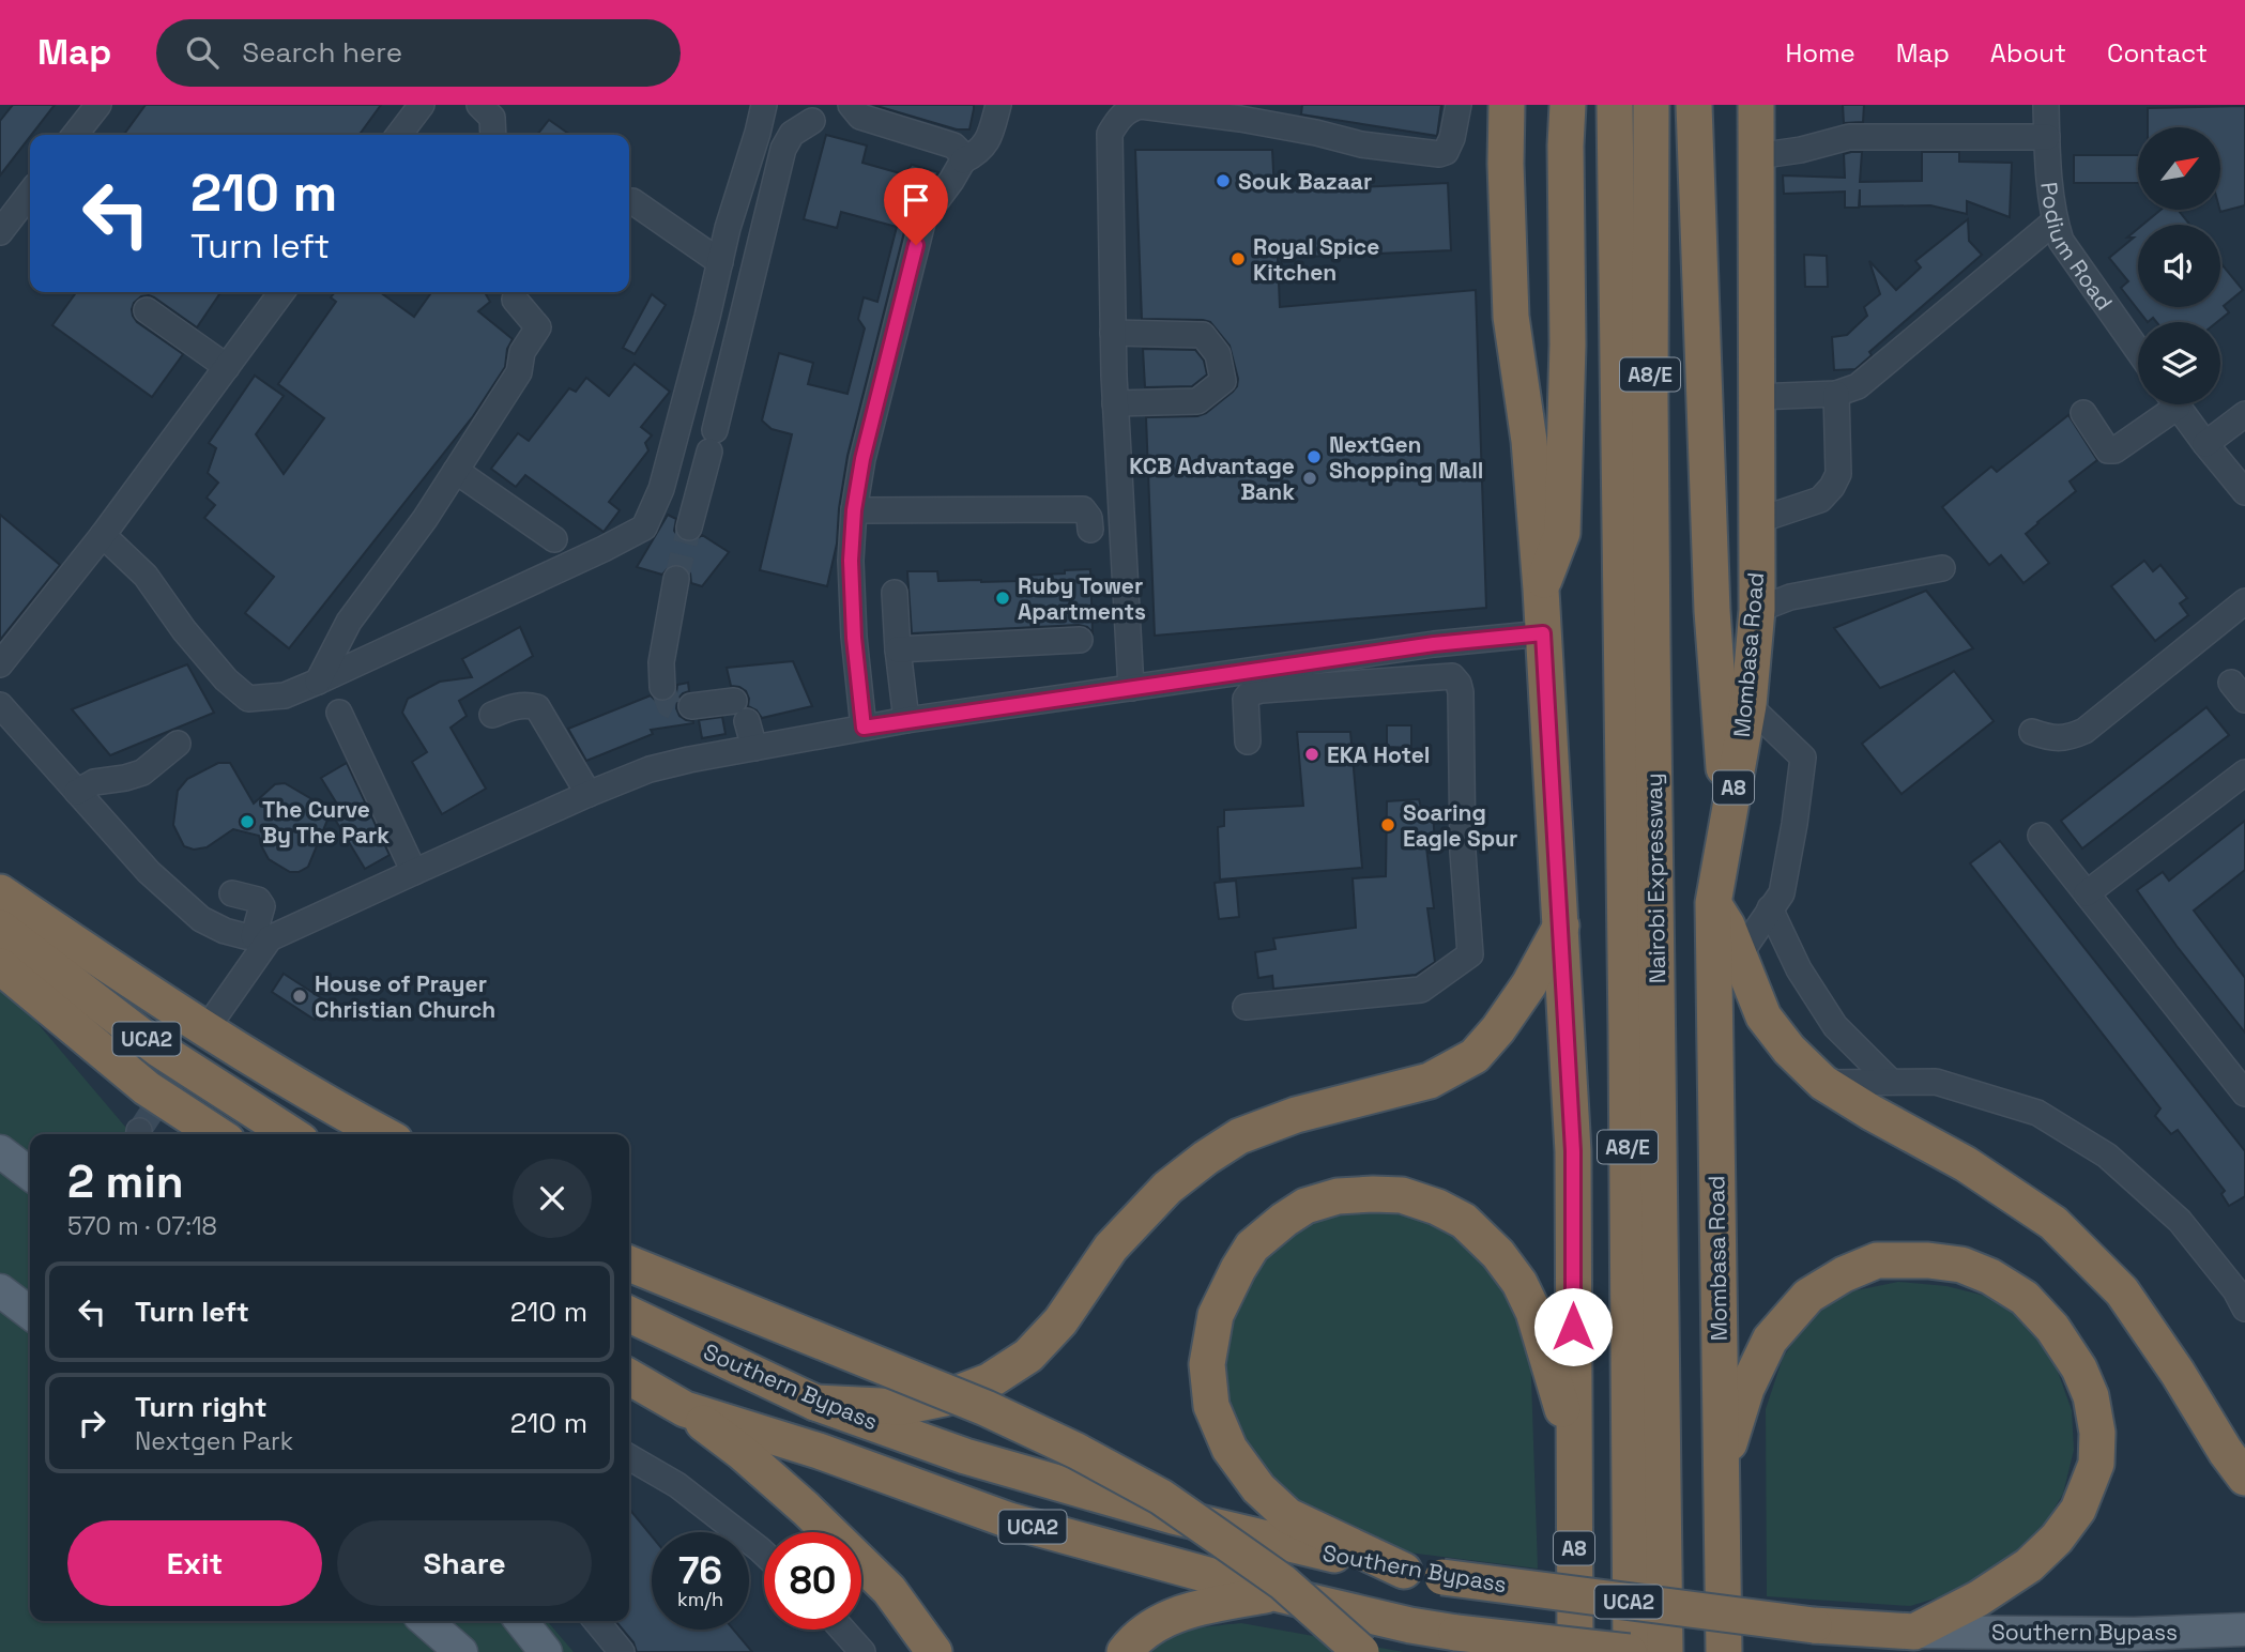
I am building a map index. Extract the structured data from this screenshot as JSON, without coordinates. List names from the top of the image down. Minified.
{"streets":{"highway":["A8/E","Mombasa Road","A8","Nairobi Expressway","UCA2","Southern Bypass"],"street":["Podium Road"]},"crossings":[["Mombasa Road","A8"],["Nairobi Expressway","Southern Bypass"]],"places":["Souk Bazaar","Royal Spice Kitchen","NextGen Shopping Mall","KCB Advantage Bank","Ruby Tower Apartments","EKA Hotel","The Curve By The Park","Soaring Eagle Spur","House of Prayer Christian Church"],"north":"top right","page":{"header":"Map","search":"Search here","nav":["Home","Map","About","Contact"],"turn":["210 m","Turn left"],"heading":["2 min","570 m · 07:18"],"list":[{"name":"Turn left","value":"210 m"},{"name":"Turn right","note":"Nextgen Park","value":"210 m"}],"buttons":["Exit","Share"],"speed":"76 km/h","limit":"80"}}
